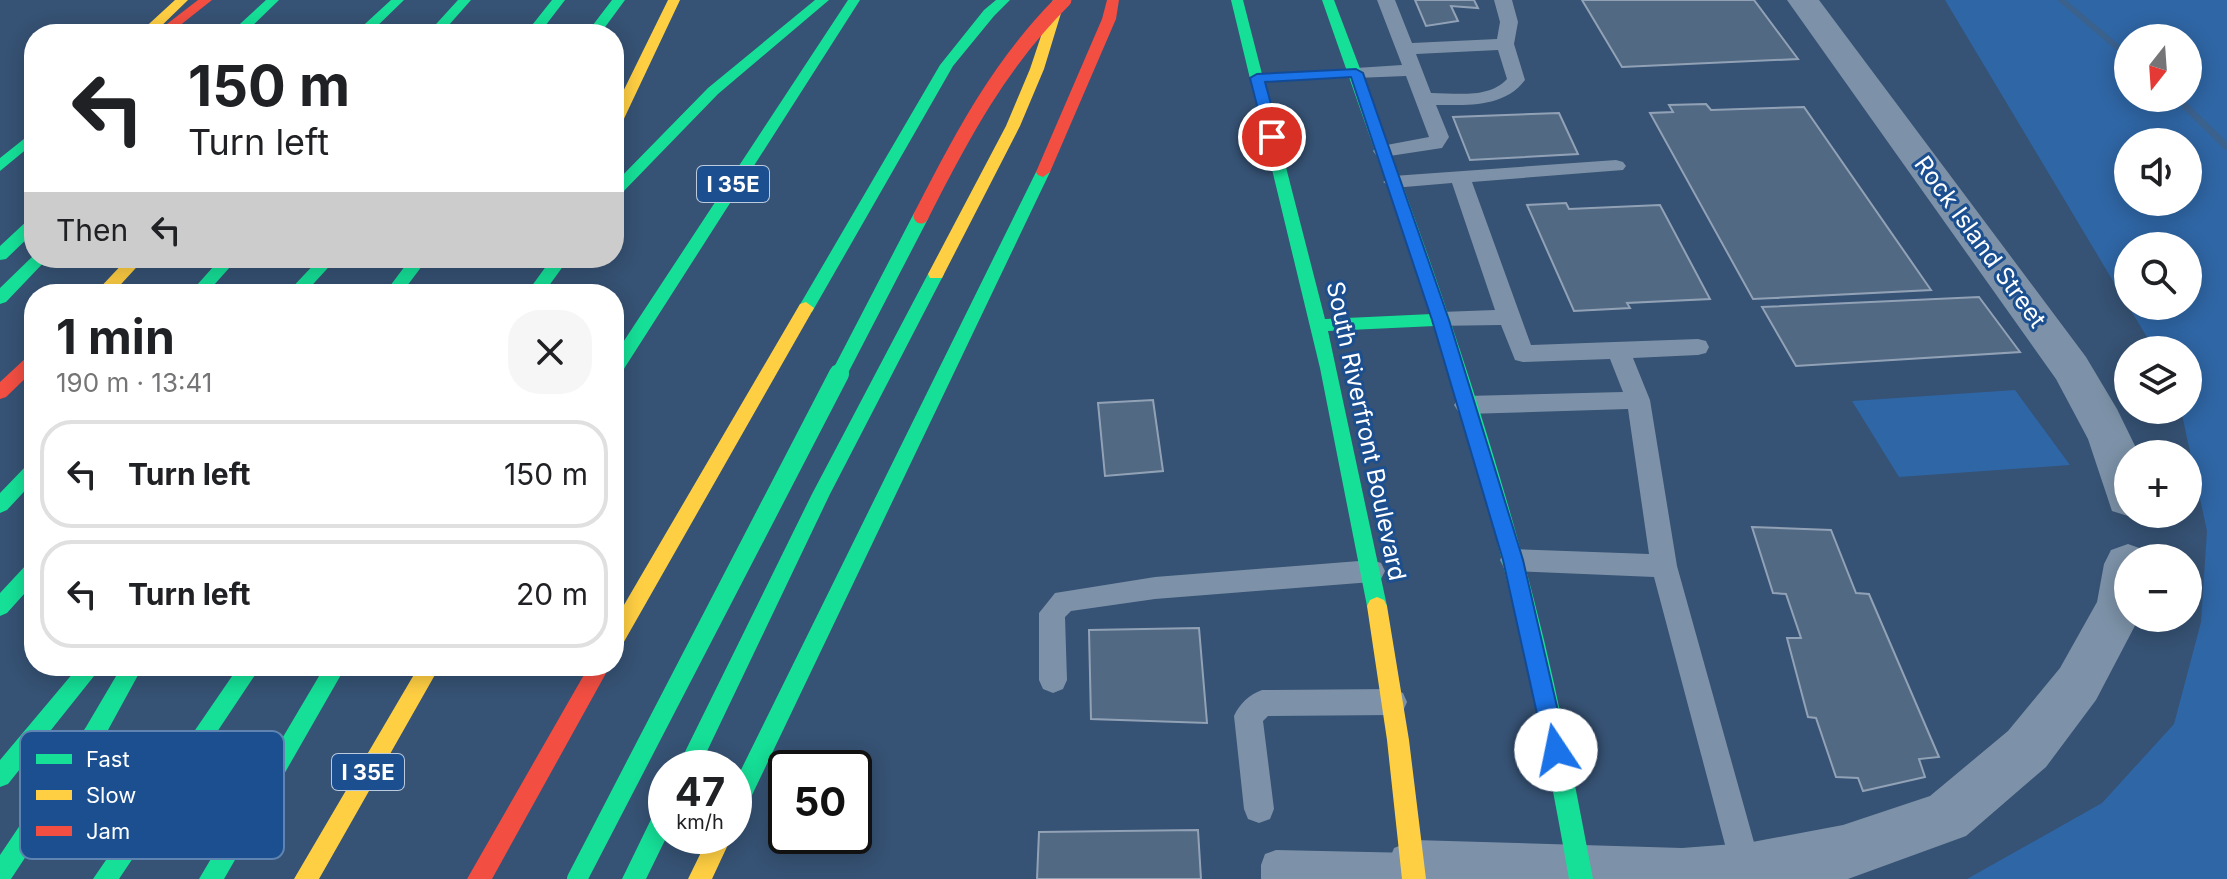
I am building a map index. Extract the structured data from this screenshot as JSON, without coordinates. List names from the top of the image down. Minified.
{"streets":{"main road":["I 35E","South Riverfront Boulevard"],"street":["Rock Island Street"]},"legend":["Fast","Slow","Jam"],"north":"bottom","page":{"map_buttons":["+","−"],"turn":["150 m","Turn left"],"then":"Then","heading":["1 min","190 m · 13:41"],"list":[{"name":"Turn left","value":"150 m"},{"name":"Turn left","value":"20 m"}],"speed":"47 km/h","limit":"50"}}
